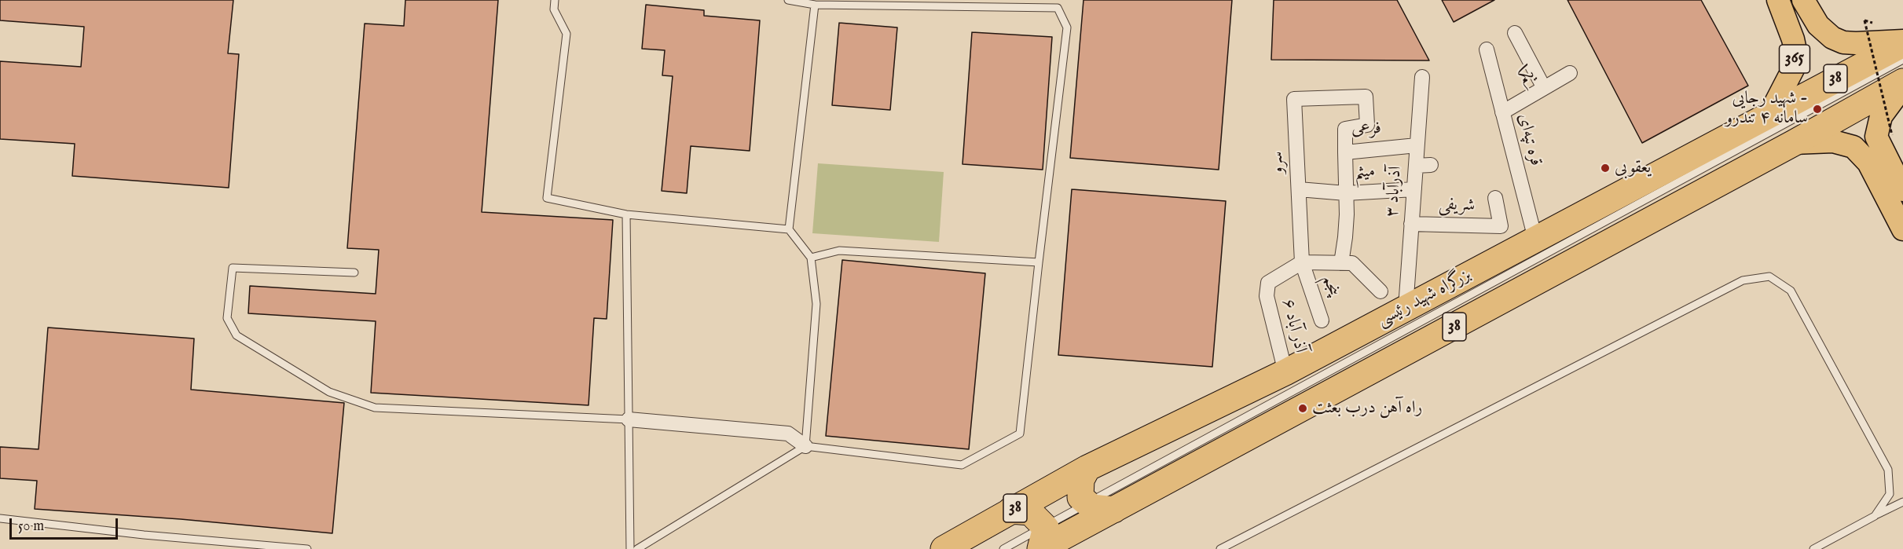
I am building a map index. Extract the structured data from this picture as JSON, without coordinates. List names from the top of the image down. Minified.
{"streets":{"highway":["38","بزرگراه شهید رئیسی"],"main road":["365"],"street":["یکم","فرعی","قره تپه‌ای","سرو","میثم","۳ آذرآباد","شریفی","پنجم","آذر آباد ۶"]},"crossings":[["365","بزرگراه شهید رئیسی"],["یکم","قره تپه‌ای"],["فرعی","سرو"],["فرعی","۳ آذرآباد"],["قره تپه‌ای","بزرگراه شهید رئیسی"],["سرو","میثم"],["سرو","پنجم"],["سرو","آذر آباد ۶"],["میثم","۳ آذرآباد"],["۳ آذرآباد","شریفی"],["۳ آذرآباد","بزرگراه شهید رئیسی"],["پنجم","آذر آباد ۶"],["بزرگراه شهید رئیسی","آذر آباد ۶"]],"places":["شهید رجایی - سامانه ۴ تندرو","یعقوبی","راه آهن درب بعثت"],"scale_bar":"50 m"}
